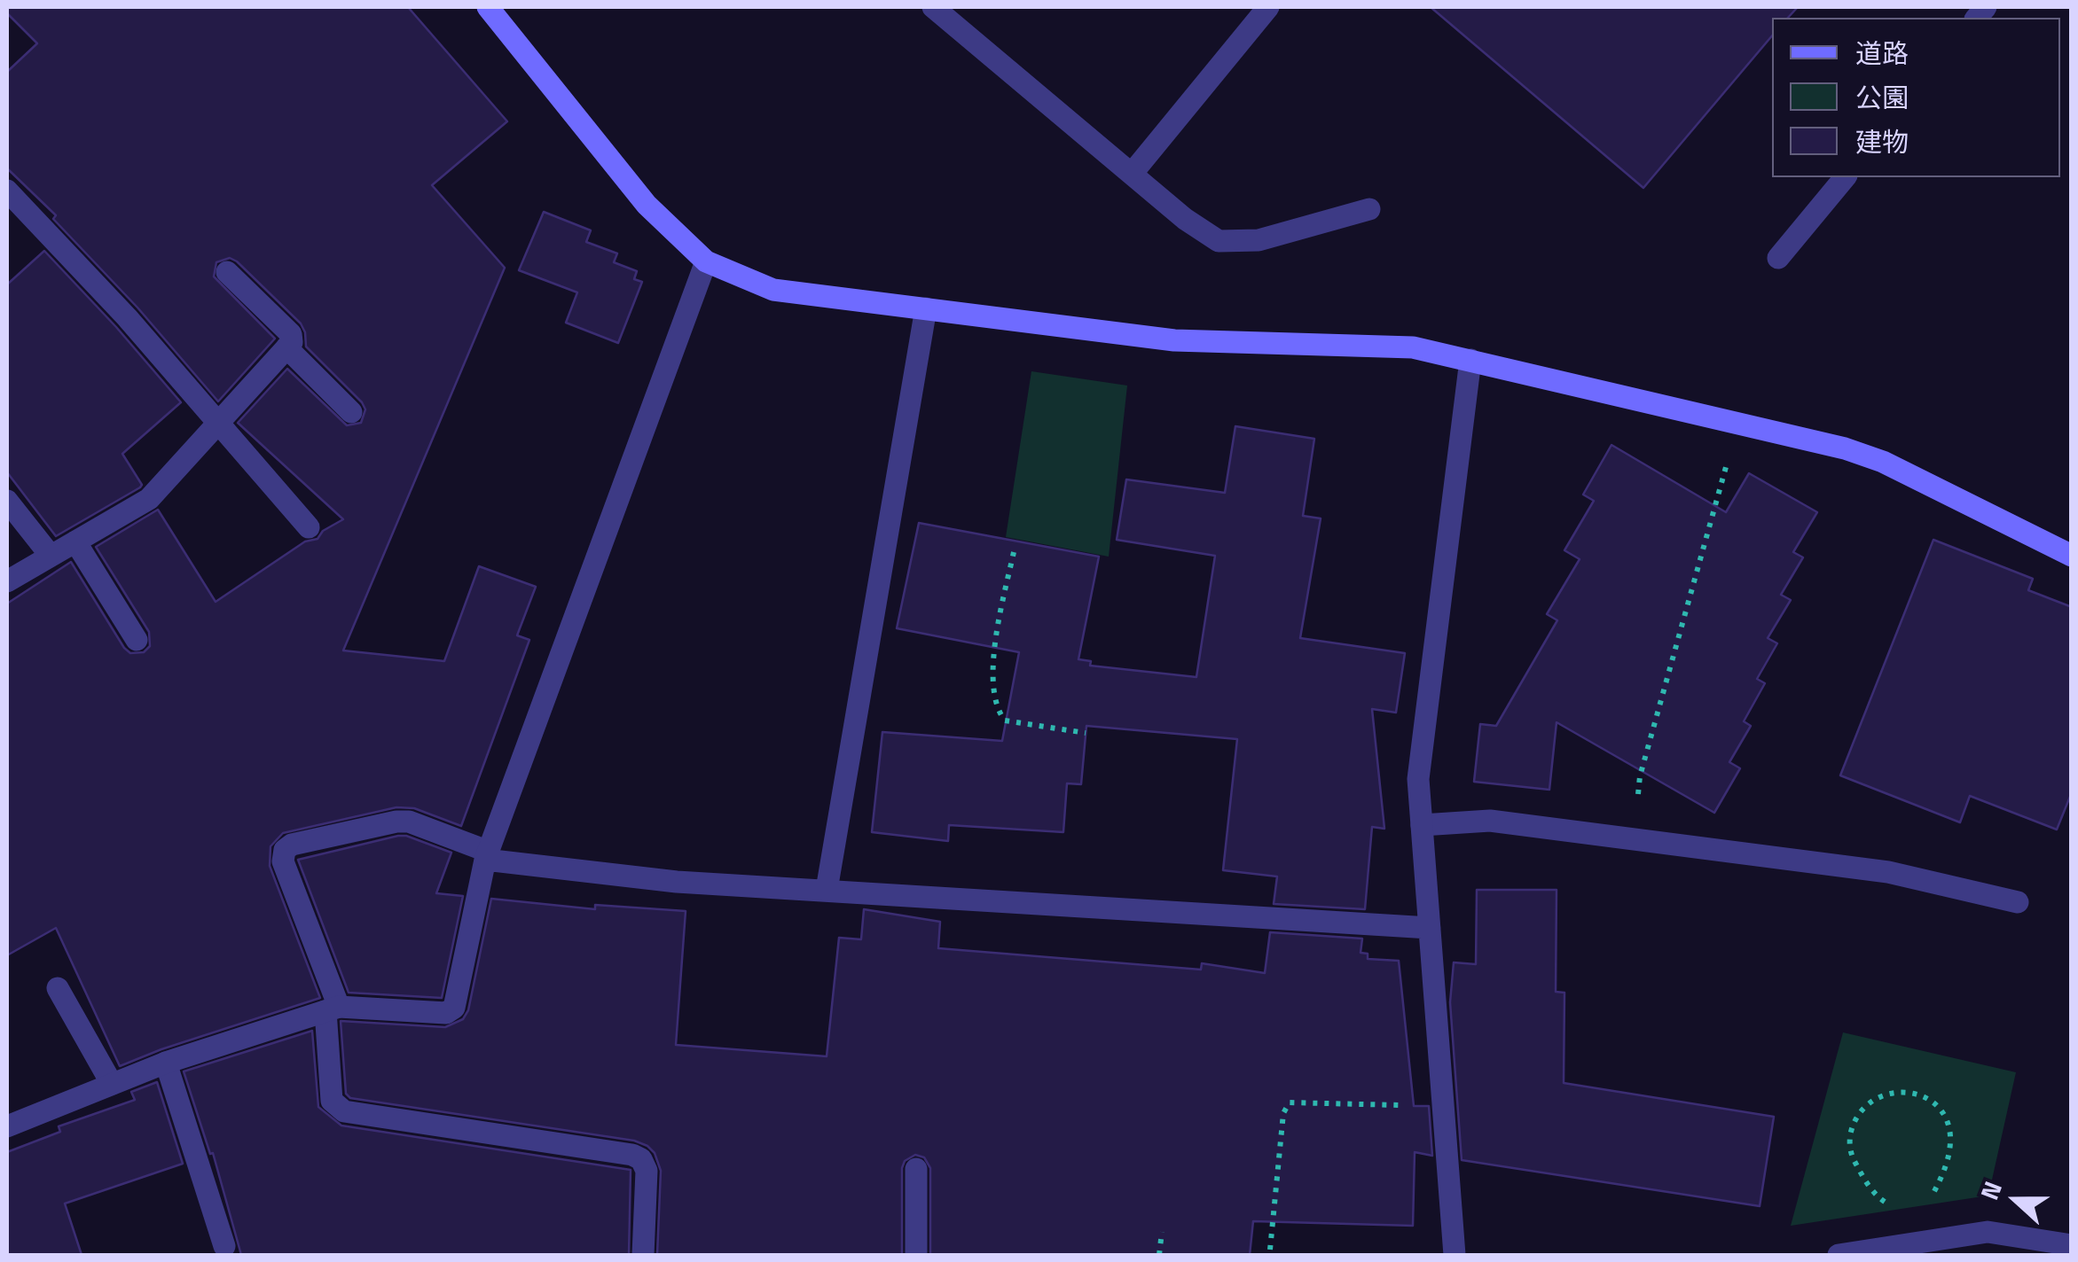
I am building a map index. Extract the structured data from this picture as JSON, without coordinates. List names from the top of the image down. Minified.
{"legend":["道路","公園","建物"],"north":"left"}
